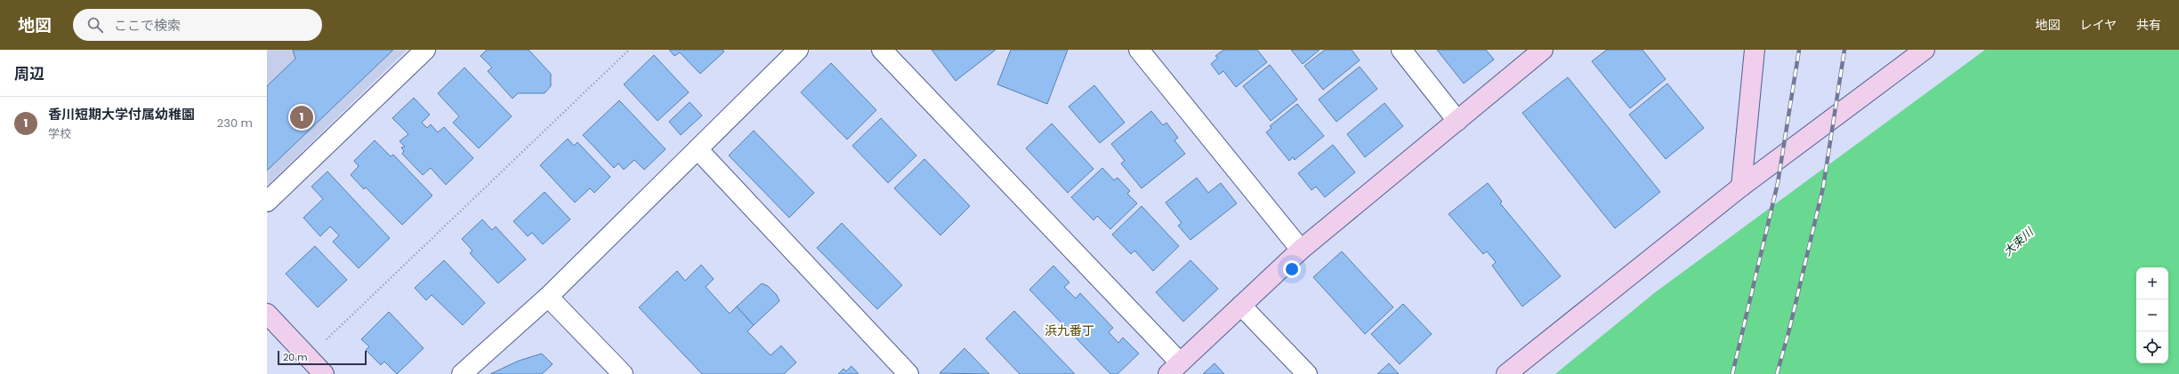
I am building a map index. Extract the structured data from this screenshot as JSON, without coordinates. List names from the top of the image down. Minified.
{"districts":["浜九番丁"],"water":["大束川"],"scale_bar":"20 m","page":{"header":"地図","search":"ここで検索","nav":["地図","レイヤ","共有"],"heading":"周辺","list":[{"mark":"1","name":"香川短期大学付属幼稚園","note":"学校","value":"230 m"}],"pins":"1","map_buttons":["+","−"],"scale":"20 m"}}
